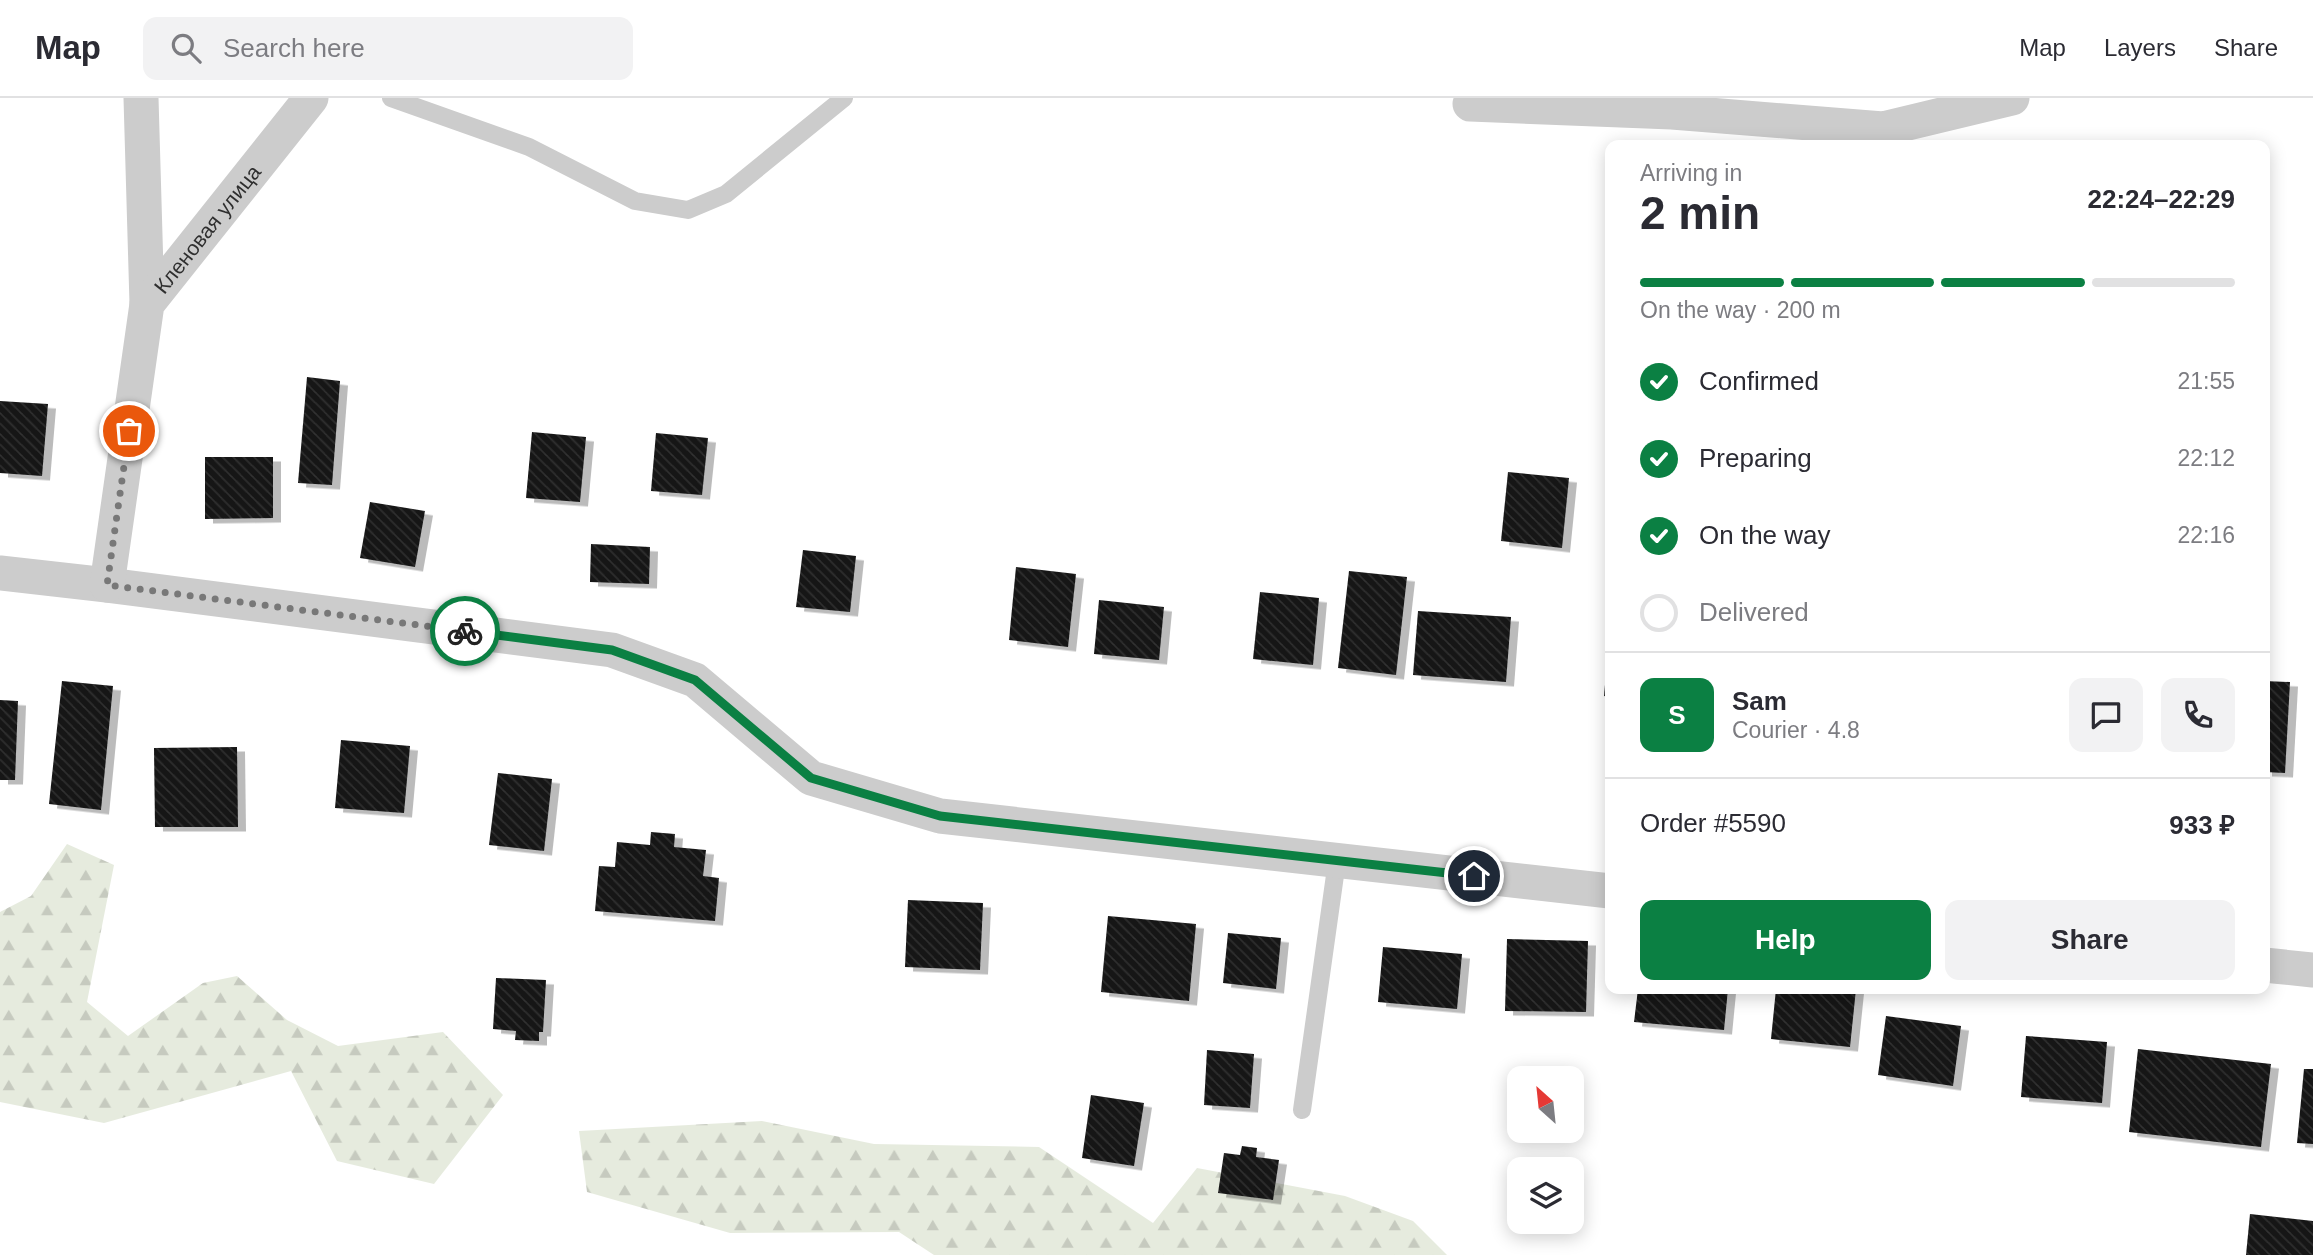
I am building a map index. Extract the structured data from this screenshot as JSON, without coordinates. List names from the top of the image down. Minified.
{"streets":{"street":["Кленовая улица"]},"north":"top left","page":{"header":"Map","search":"Search here","nav":["Map","Layers","Share"],"heading":["2 min","Arriving in","22:24–22:29"],"panel":["Sam","Courier · 4.8","Order #5590","933 ₽"],"bar":"On the way · 200 m","list":[["Confirmed","21:55"],["Preparing","22:12"],["On the way","22:16"],"Delivered"],"round":"S","buttons":["Help","Share"]}}
